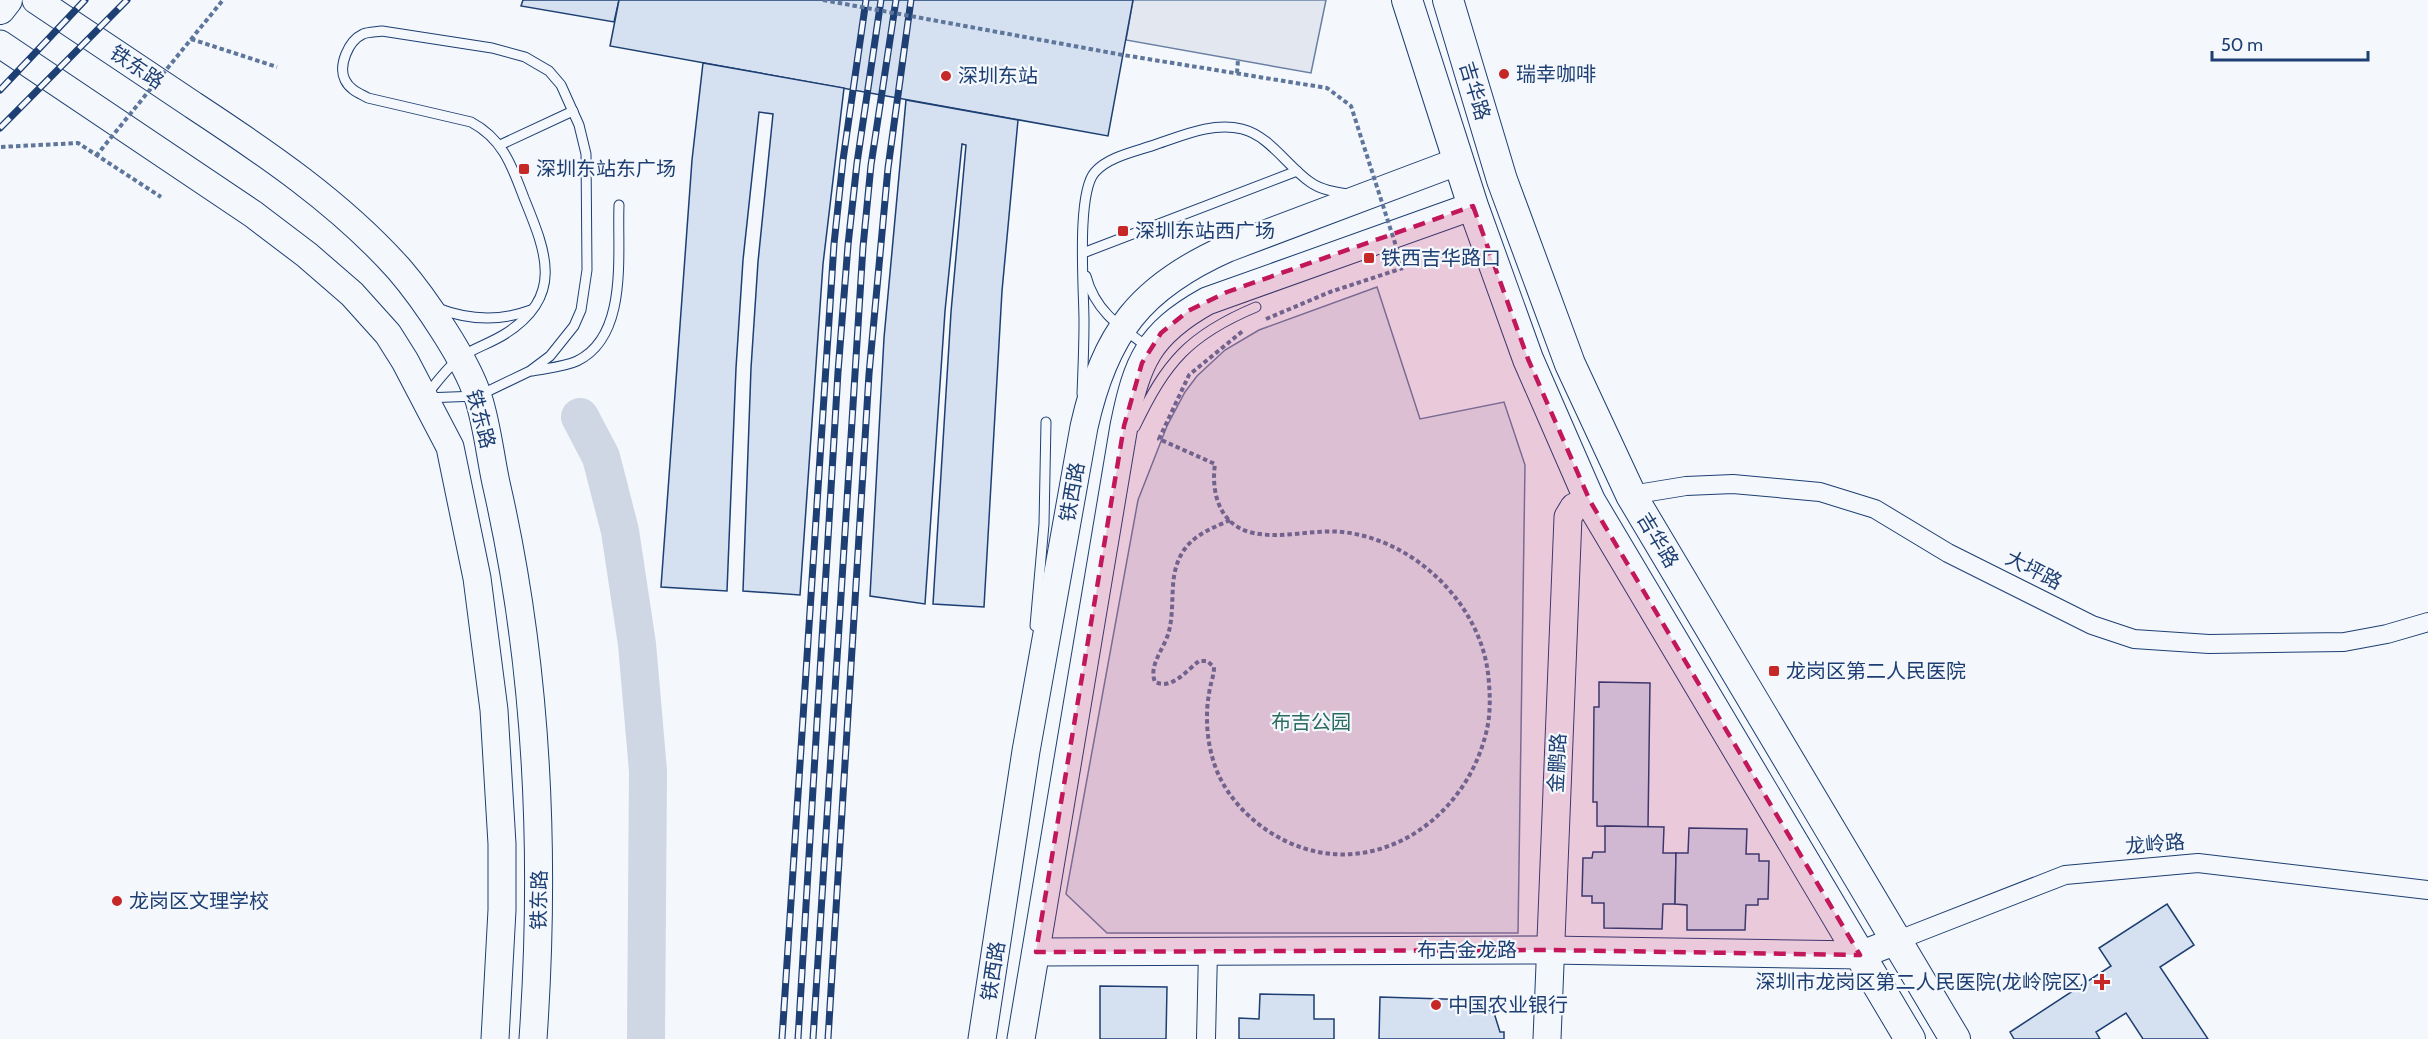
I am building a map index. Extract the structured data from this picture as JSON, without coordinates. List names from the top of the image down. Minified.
{"streets":{"main road":["铁东路","吉华路","铁西路","金鹏路","布吉金龙路"],"street":["大坪路","龙岭路"]},"crossings":[["吉华路","铁西路"],["吉华路","大坪路"],["吉华路","金鹏路"],["吉华路","龙岭路"],["吉华路","布吉金龙路"],["铁西路","布吉金龙路"],["金鹏路","布吉金龙路"],["龙岭路","布吉金龙路"]],"parks":["布吉公园"],"places":{"other":["瑞幸咖啡","深圳东站","龙岗区文理学校","中国农业银行"],"transit":["深圳东站东广场","深圳东站西广场","铁西吉华路口","龙岗区第二人民医院"],"health":["深圳市龙岗区第二人民医院(龙岭院区)"]},"scale_bar":"50 m"}
